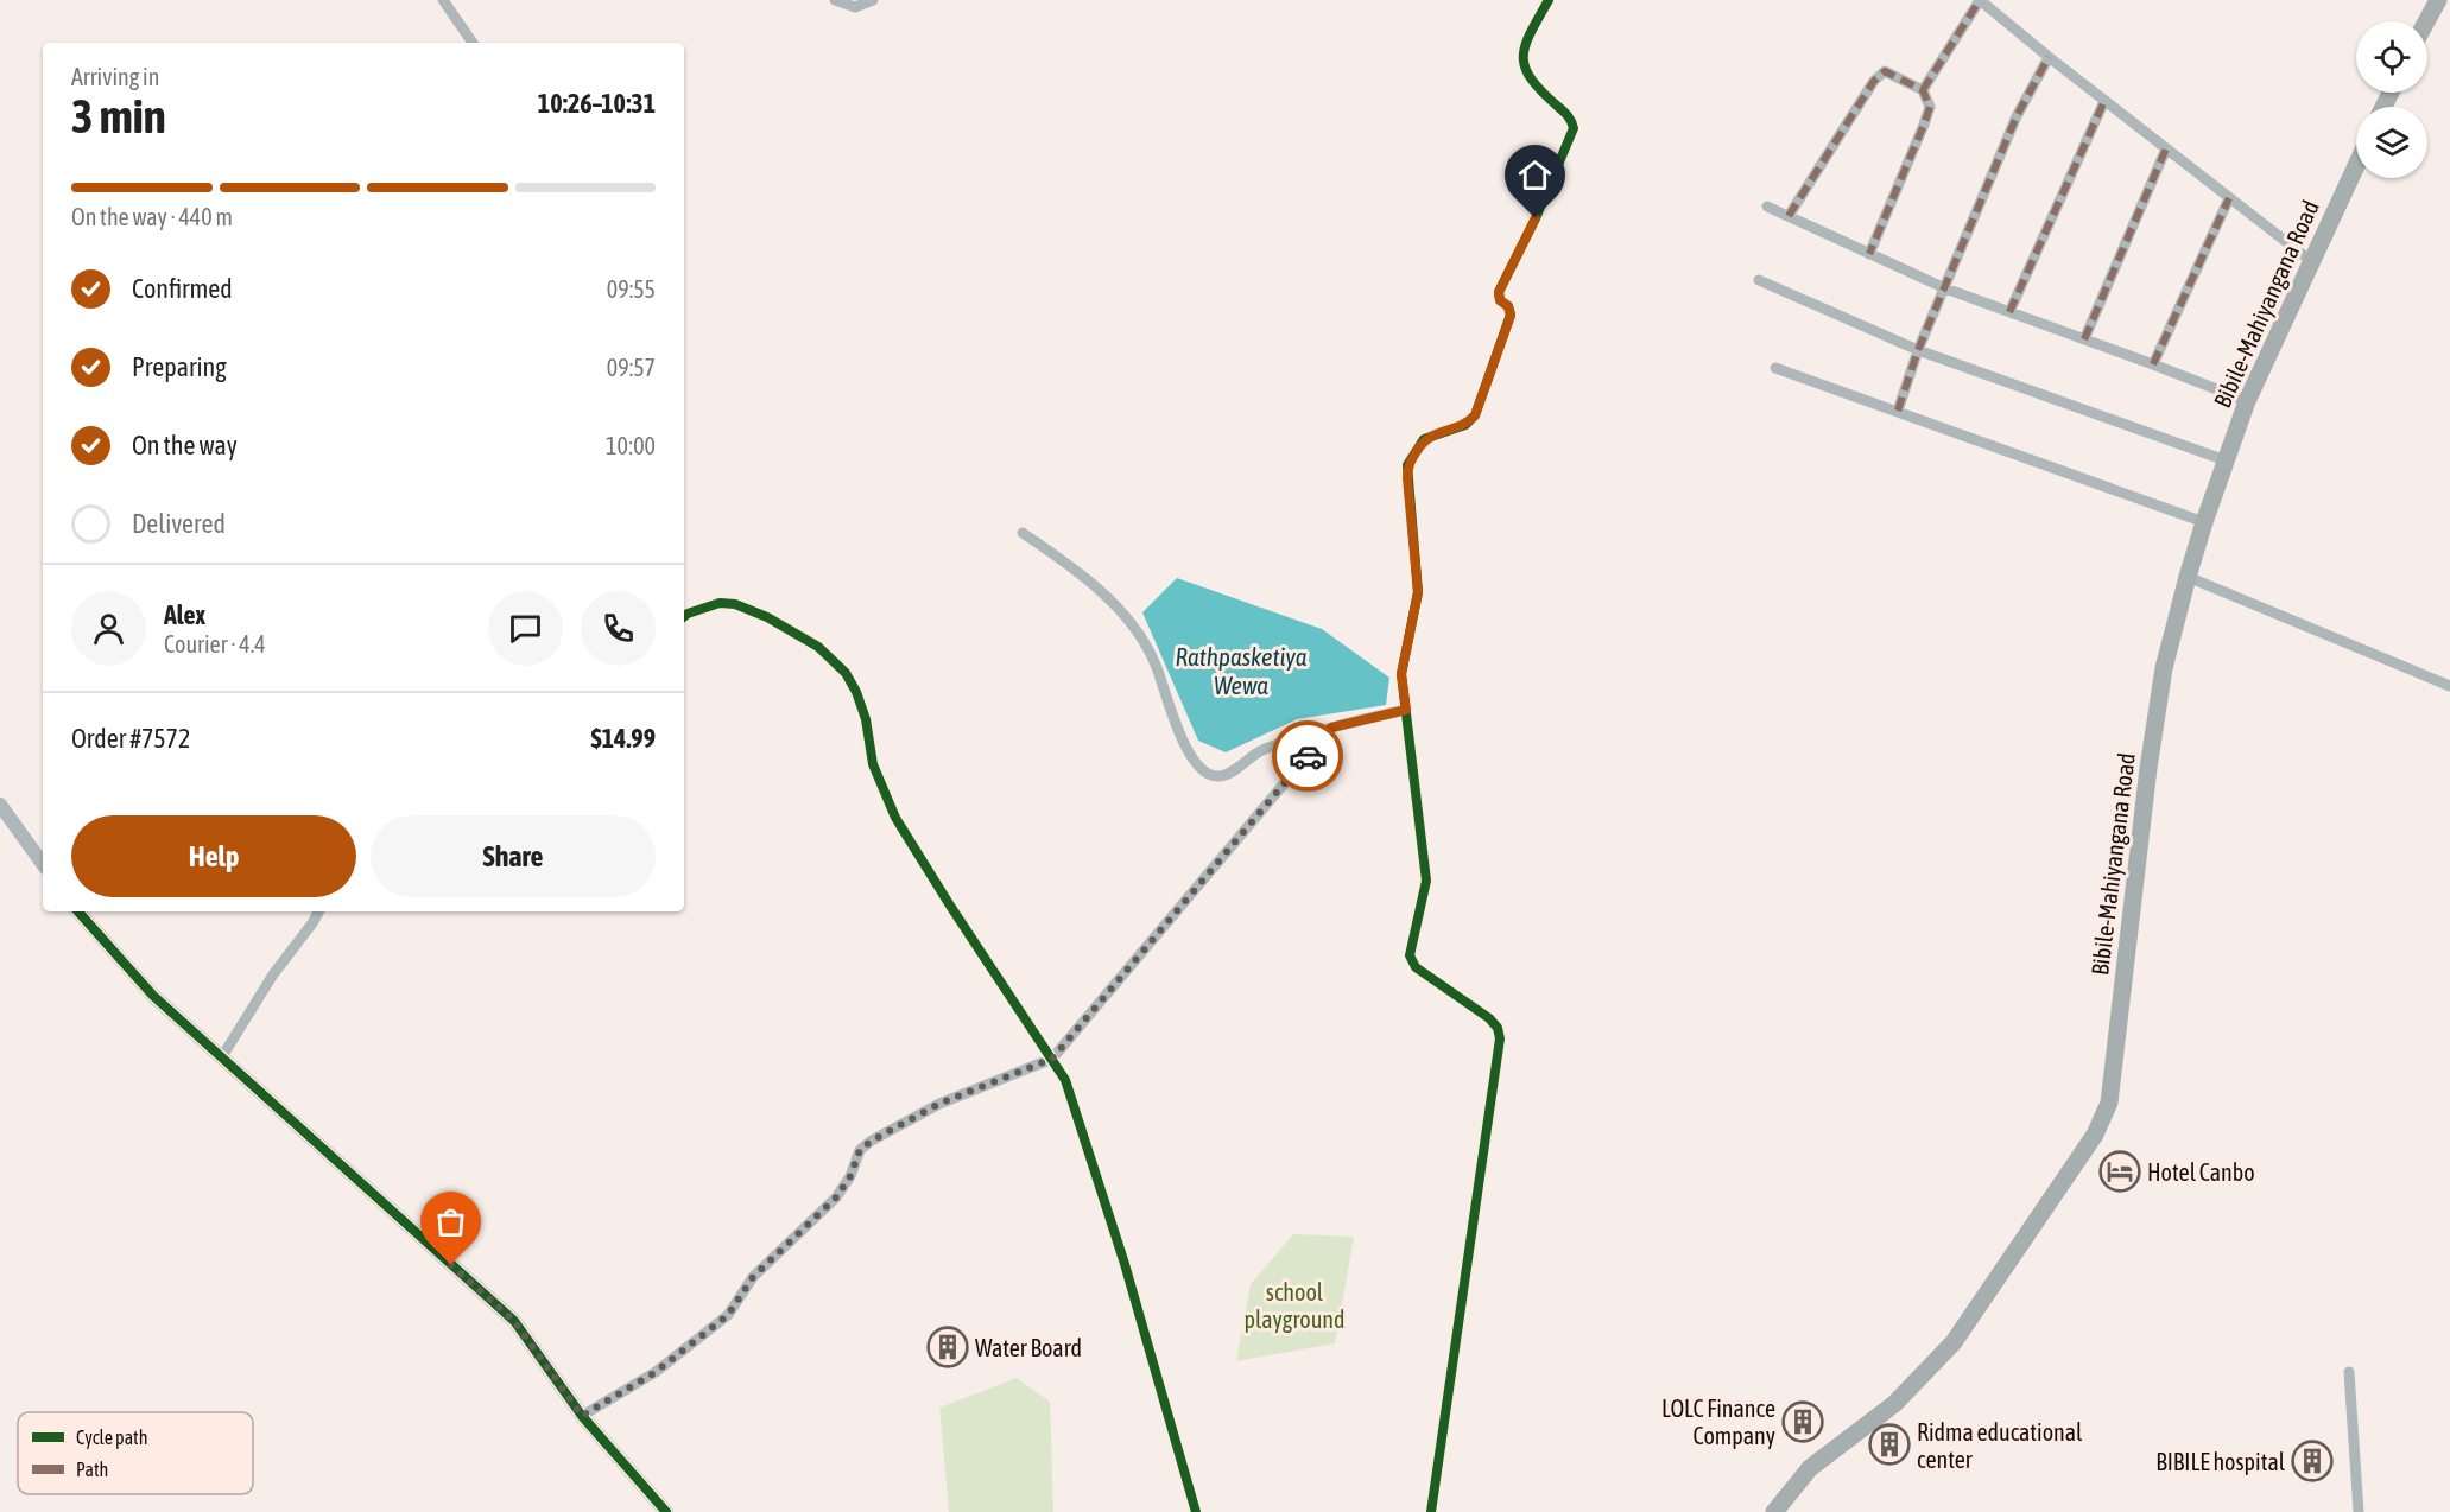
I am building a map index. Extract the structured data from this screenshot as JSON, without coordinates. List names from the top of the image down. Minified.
{"streets":{"main road":["Bibile-Mahiyangana Road"]},"water":["Rathpasketiya Wewa"],"parks":["school playground"],"places":{"hotel":["Hotel Canbo"],"building":["Water Board","LOLC Finance Company","Ridma educational center","BIBILE hospital"]},"legend":["Cycle path","Path"],"page":{"heading":["3 min","Arriving in","10:26–10:31"],"panel":["Alex","Courier · 4.4","Order #7572","$14.99"],"bar":"On the way · 440 m","list":[["Confirmed","09:55"],["Preparing","09:57"],["On the way","10:00"],"Delivered"],"buttons":["Help","Share"]}}
